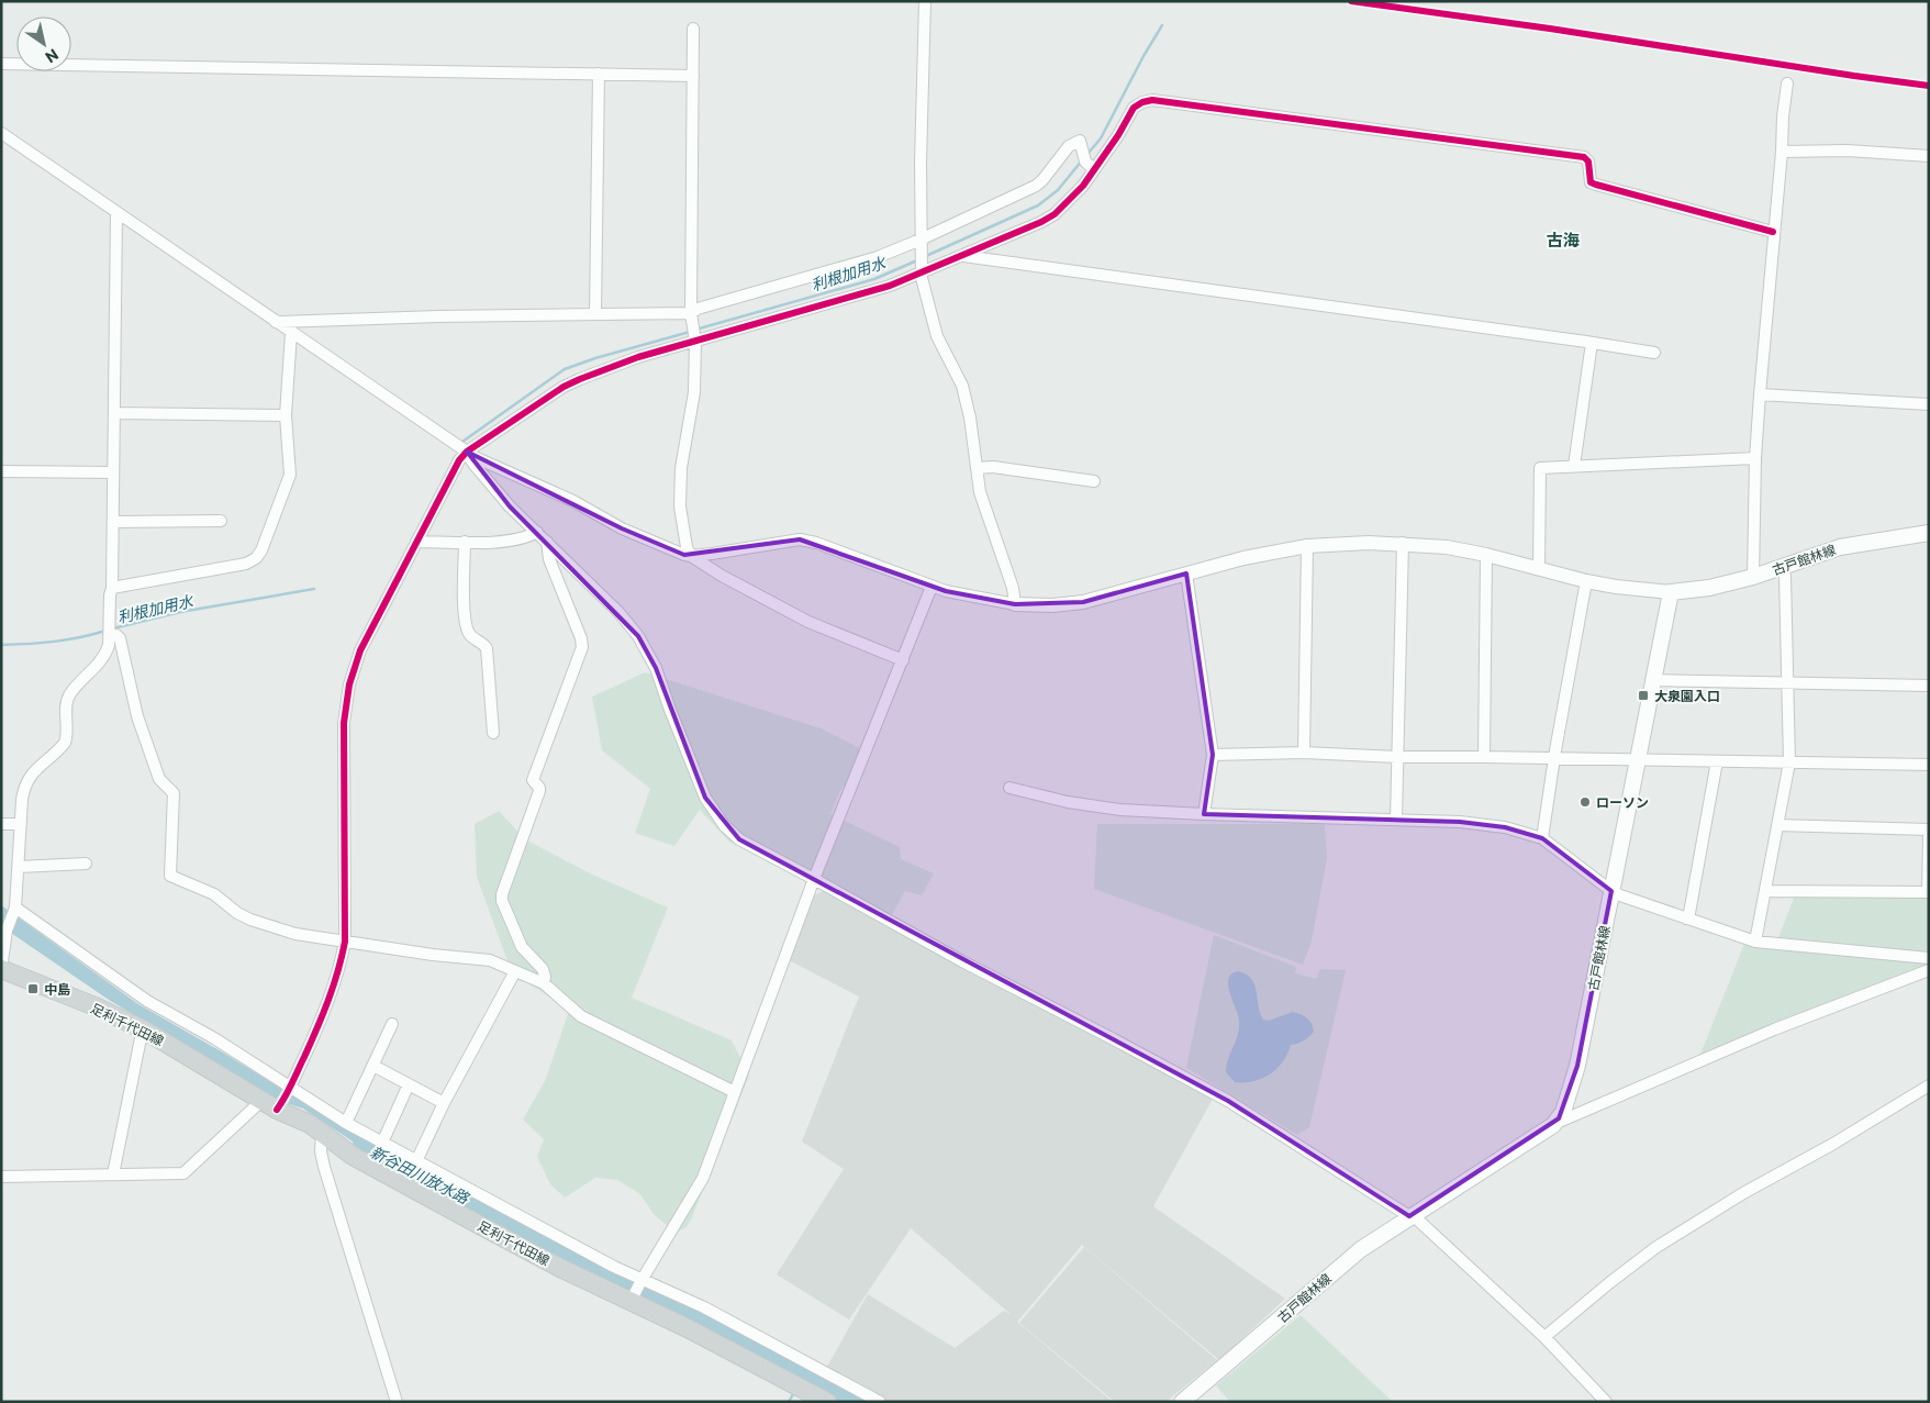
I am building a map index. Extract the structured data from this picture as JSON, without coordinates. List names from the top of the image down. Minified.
{"streets":{"main road":["古戸館林線","足利千代田線"]},"districts":["古海"],"water":["利根加用水","新谷田川放水路"],"places":{"transit":["大泉園入口","中島"],"other":["ローソン"]},"north":"bottom right"}
